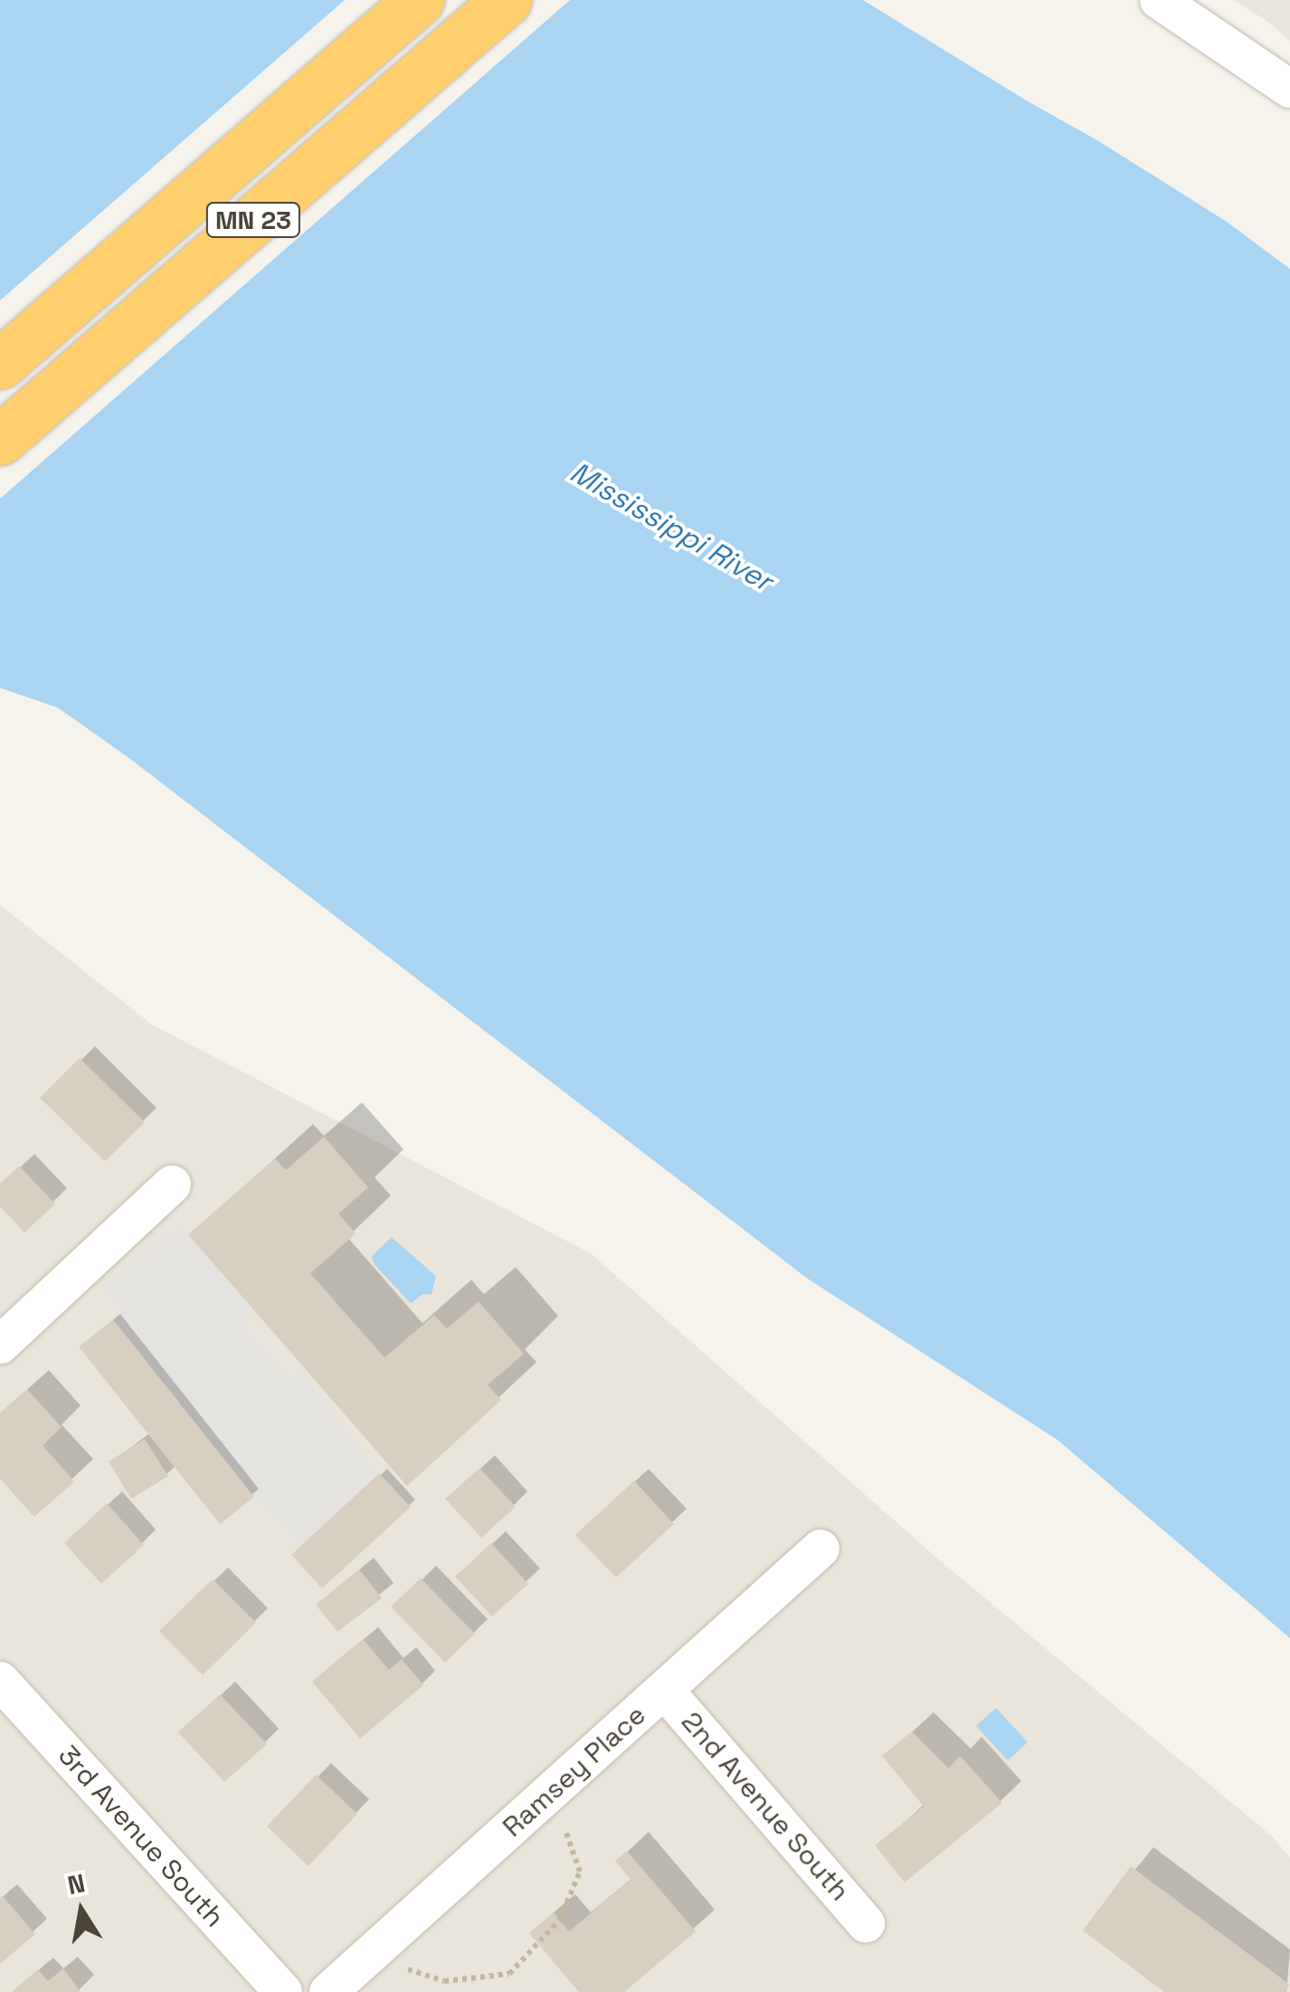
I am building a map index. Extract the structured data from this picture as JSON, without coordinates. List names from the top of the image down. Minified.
{"streets":{"highway":["MN 23"],"street":["Ramsey Place","2nd Avenue South","3rd Avenue South"]},"crossings":[["Ramsey Place","2nd Avenue South"]],"water":["Mississippi River"],"north":"top"}
